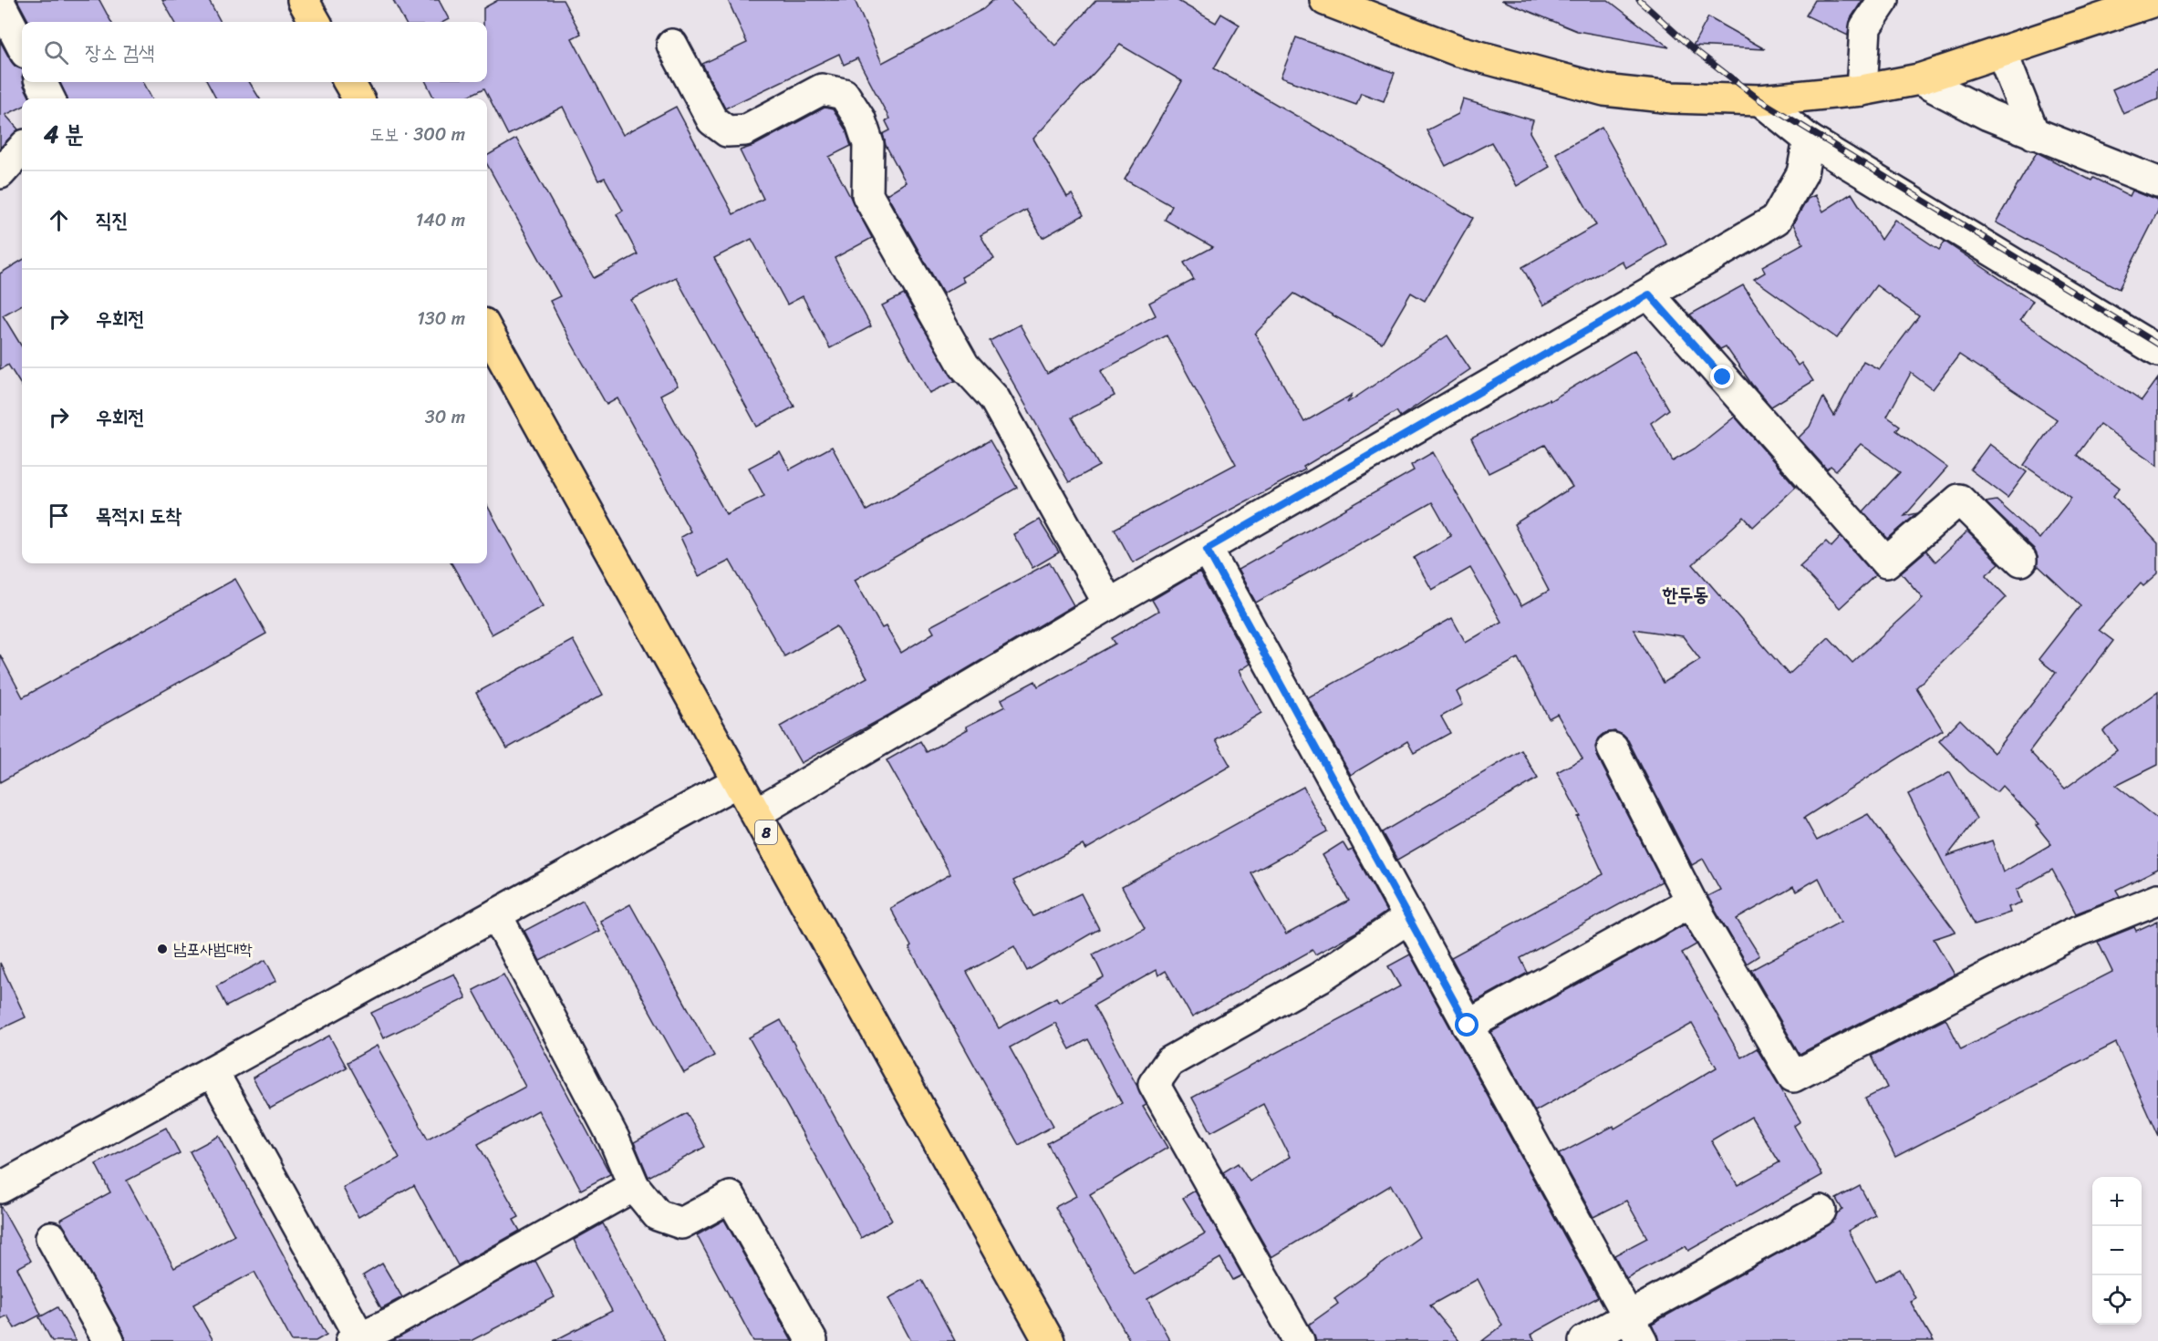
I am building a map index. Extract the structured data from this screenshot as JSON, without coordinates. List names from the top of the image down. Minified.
{"streets":{"main road":["8"]},"districts":["한두동"],"places":["남포사범대학"],"page":{"search":"장소 검색","heading":["4 분","도보 · 300 m"],"list":[["직진","140 m"],["우회전","130 m"],["우회전","30 m"],"목적지 도착"],"map_buttons":["+","−"]}}
